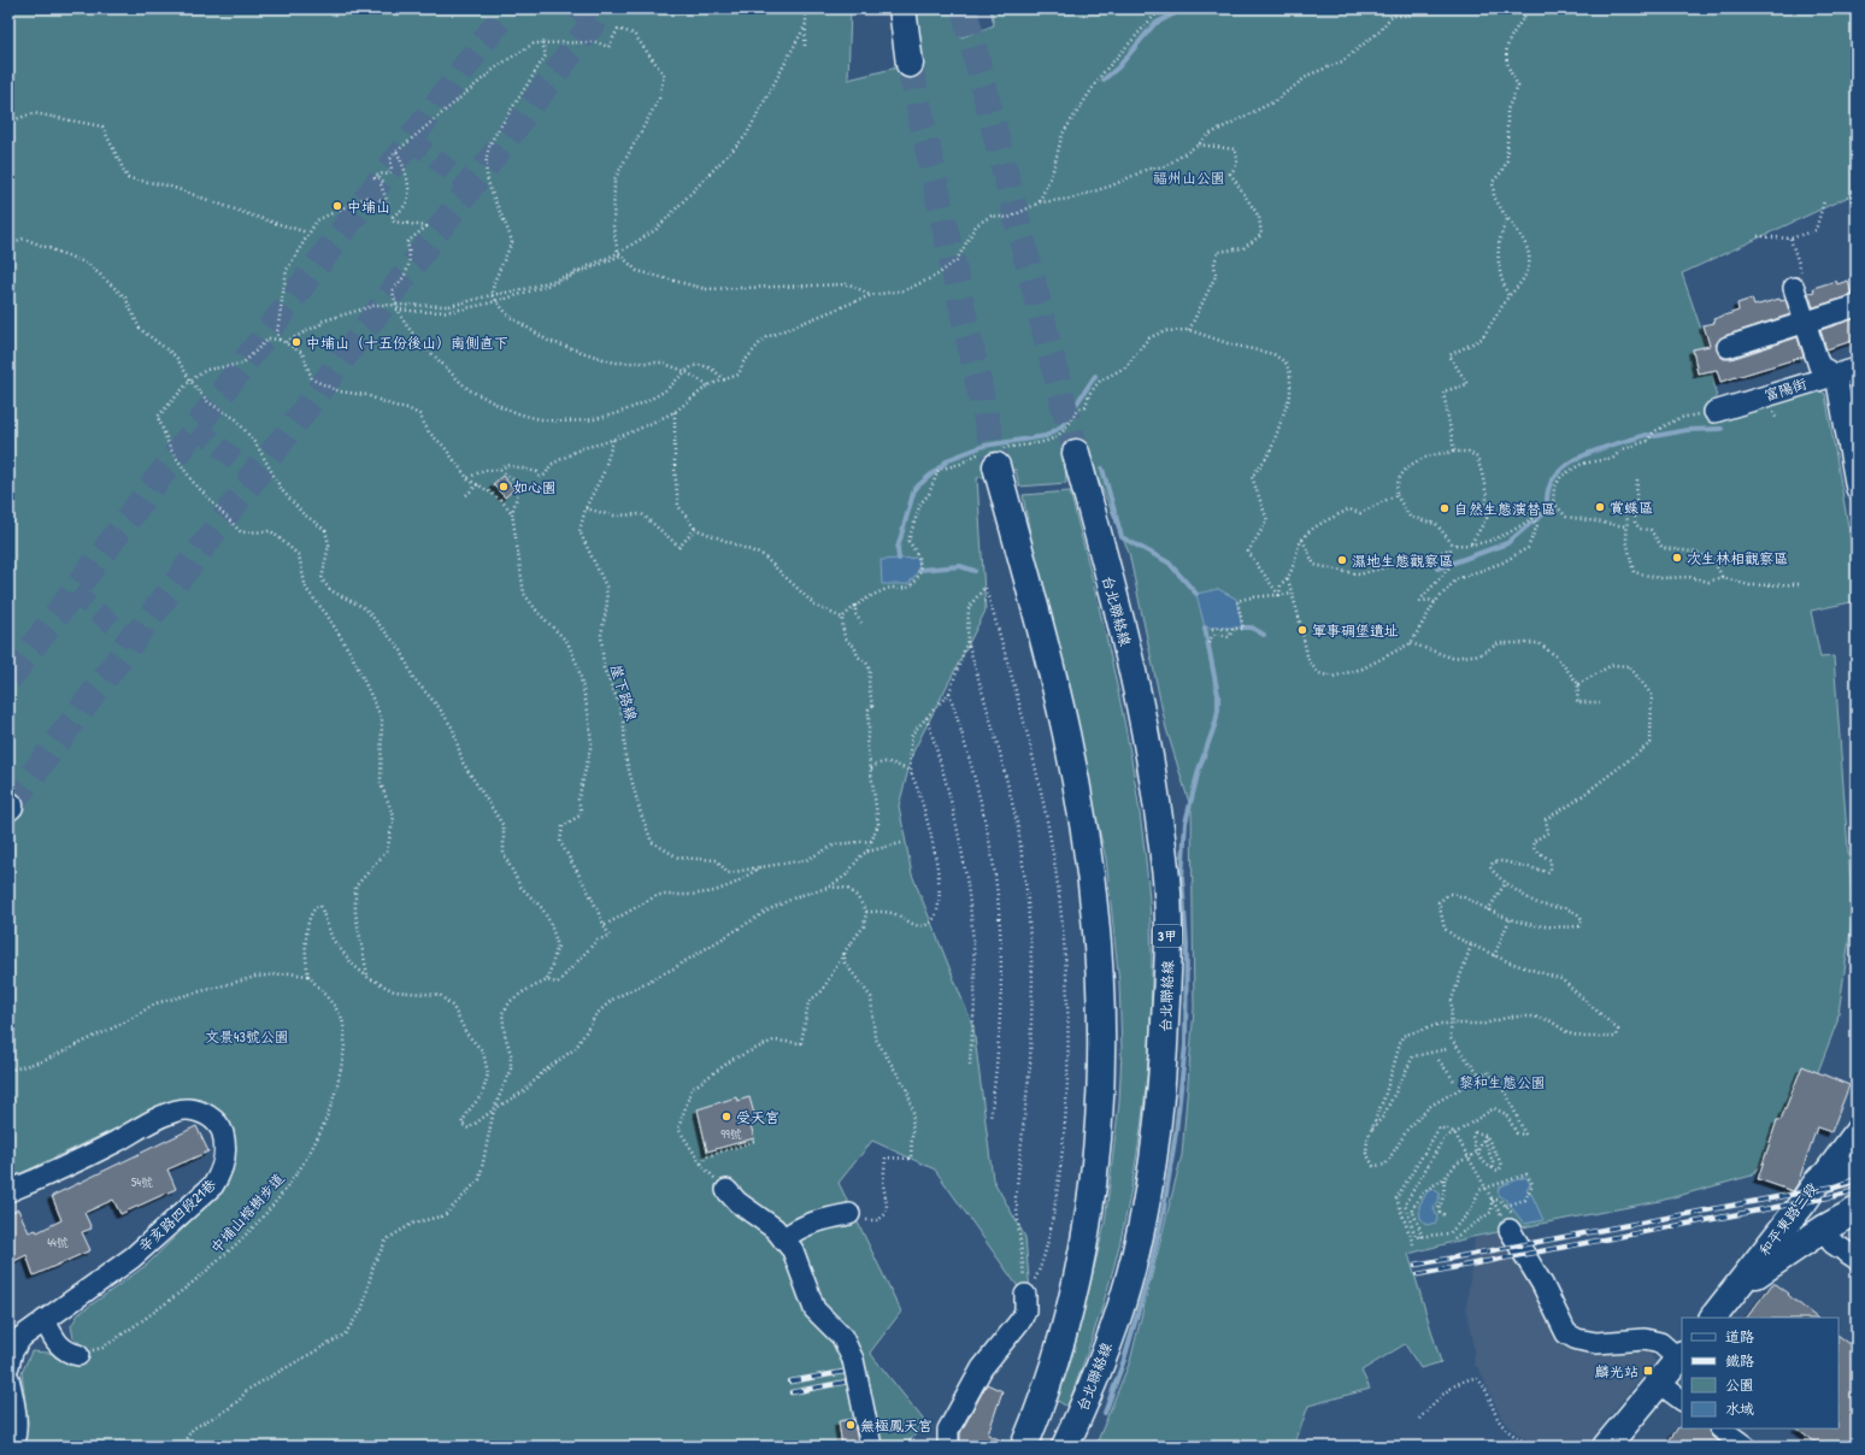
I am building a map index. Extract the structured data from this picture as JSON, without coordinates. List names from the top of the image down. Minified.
{"streets":{"main road":["台北聯絡線","3甲","和平東路三段"],"street":["富陽街","辛亥路四段21巷"],"path":["崖下路線","中埔山榕樹步道"]},"parks":["福州山公園","文景43號公園","黎和生態公園"],"places":{"other":["中埔山","中埔山（十五份後山）南側直下","如心園","賞蝶區","自然生態演替區","次生林相觀察區","濕地生態觀察區","軍事碉堡遺址","受天宮","無極鳳天宮"],"transit":["麟光站"]},"house_numbers":["99號","54號","44號"],"legend":["道路","鐵路","公園","水域"]}
